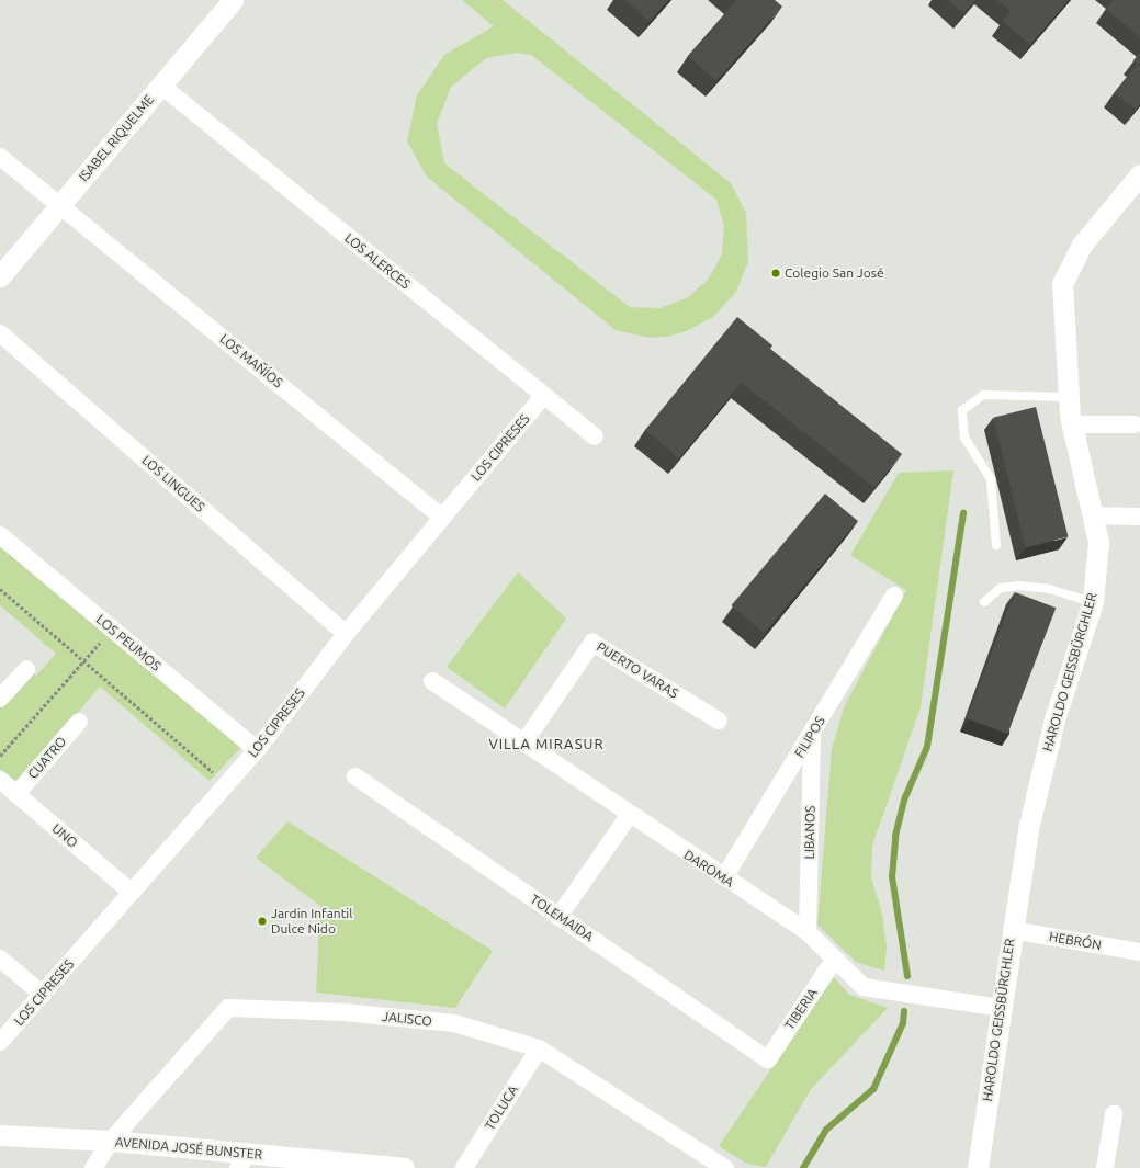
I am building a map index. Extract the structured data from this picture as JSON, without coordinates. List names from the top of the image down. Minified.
{"streets":{"street":["ISABEL RIQUELME","LOS ALERCES","LOS MAÑÍOS","LOS CIPRESES","LOS LINGUES","LOS PEUMOS","PUERTO VARAS","HAROLDO GEISSBÜRGHLER","FILIPOS","CUATRO","LIBANOS","UNO","DAROMA","TOLEMAIDA","HEBRÓN","TIBERIA","JALISCO","TOLUCA","AVENIDA JOSÉ BUNSTER"]},"crossings":[["ISABEL RIQUELME","LOS ALERCES"],["ISABEL RIQUELME","LOS MAÑÍOS"],["LOS ALERCES","LOS CIPRESES"],["LOS MAÑÍOS","LOS CIPRESES"],["LOS CIPRESES","LOS LINGUES"],["LOS CIPRESES","LOS PEUMOS"],["LOS CIPRESES","UNO"],["PUERTO VARAS","DAROMA"],["HAROLDO GEISSBÜRGHLER","DAROMA"],["HAROLDO GEISSBÜRGHLER","HEBRÓN"],["FILIPOS","LIBANOS"],["FILIPOS","DAROMA"],["CUATRO","UNO"],["LIBANOS","DAROMA"],["DAROMA","TIBERIA"],["TOLEMAIDA","TIBERIA"],["JALISCO","TOLUCA"],["JALISCO","AVENIDA JOSÉ BUNSTER"]],"districts":["VILLA MIRASUR"],"places":["Colegio San José","Jardin Infantil Dulce Nido"]}
